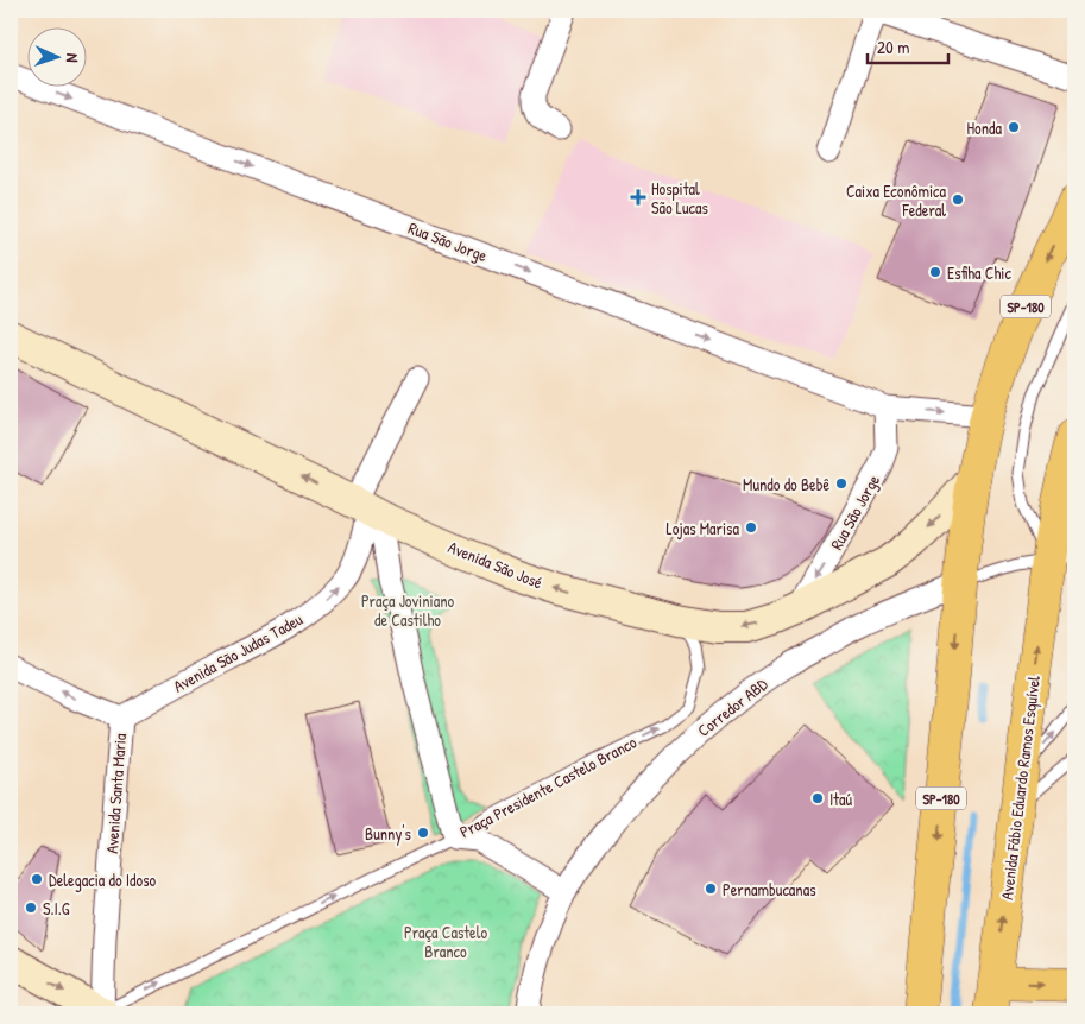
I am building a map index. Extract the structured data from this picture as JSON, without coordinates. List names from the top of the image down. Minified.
{"streets":{"main road":["SP-180","Avenida São José","Avenida Fábio Eduardo Ramos Esquível"],"street":["Rua São Jorge","Avenida São Judas Tadeu","Corredor ABD","Praça Presidente Castelo Branco","Avenida Santa Maria"]},"crossings":[["Rua São Jorge","SP-180"],["Rua São Jorge","Avenida São José"],["SP-180","Avenida São José"],["SP-180","Corredor ABD"],["Avenida São José","Avenida São Judas Tadeu"],["Avenida São José","Praça Presidente Castelo Branco"],["Avenida São Judas Tadeu","Praça Presidente Castelo Branco"],["Avenida São Judas Tadeu","Avenida Santa Maria"],["Corredor ABD","Avenida Fábio Eduardo Ramos Esquível"]],"one_way":["Rua São Jorge","Avenida São José","Avenida São Judas Tadeu","Praça Presidente Castelo Branco"],"parks":["Praça Joviniano de Castilho","Praça Castelo Branco"],"places":{"other":["Honda","Caixa Econômica Federal","Esfiha Chic","Mundo do Bebê","Lojas Marisa","Itaú","Bunny's","Delegacia do Idoso","Pernambucanas","S.I.G"],"health":["Hospital São Lucas"]},"scale_bar":"20 m","north":"right"}
